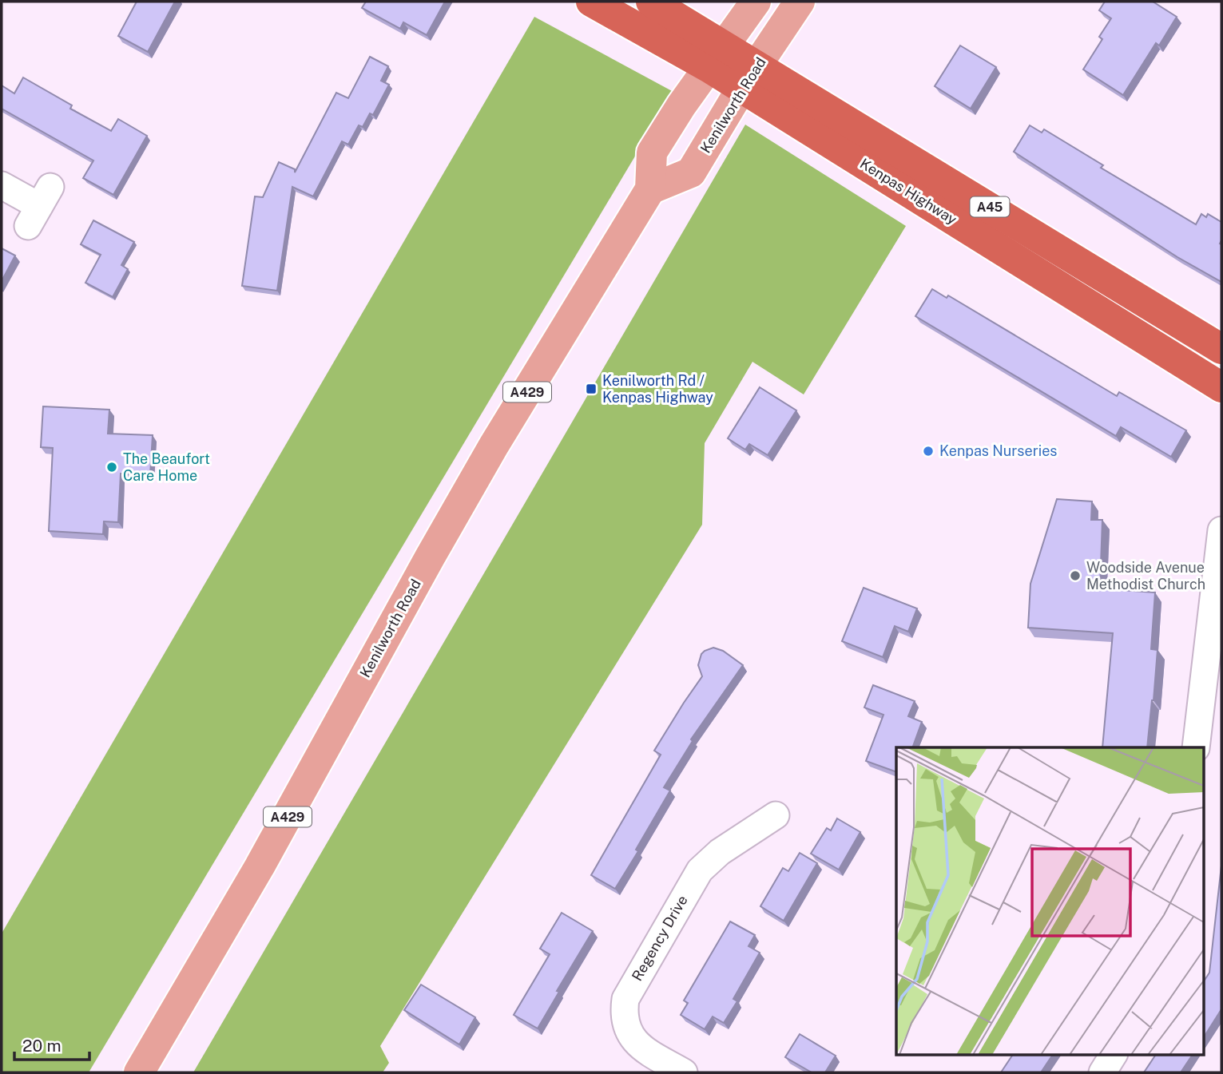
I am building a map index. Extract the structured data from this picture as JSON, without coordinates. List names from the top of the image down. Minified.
{"streets":{"highway":["Kenpas Highway","A45"],"main road":["Kenilworth Road","A429"],"street":["Regency Drive"]},"crossings":[["Kenilworth Road","Kenpas Highway"],["Kenilworth Road","A45"],["Kenpas Highway","A45"]],"places":{"transit":["Kenilworth Rd / Kenpas Highway"],"other":["Kenpas Nurseries","The Beaufort Care Home","Woodside Avenue Methodist Church"]},"scale_bar":"20 m"}
